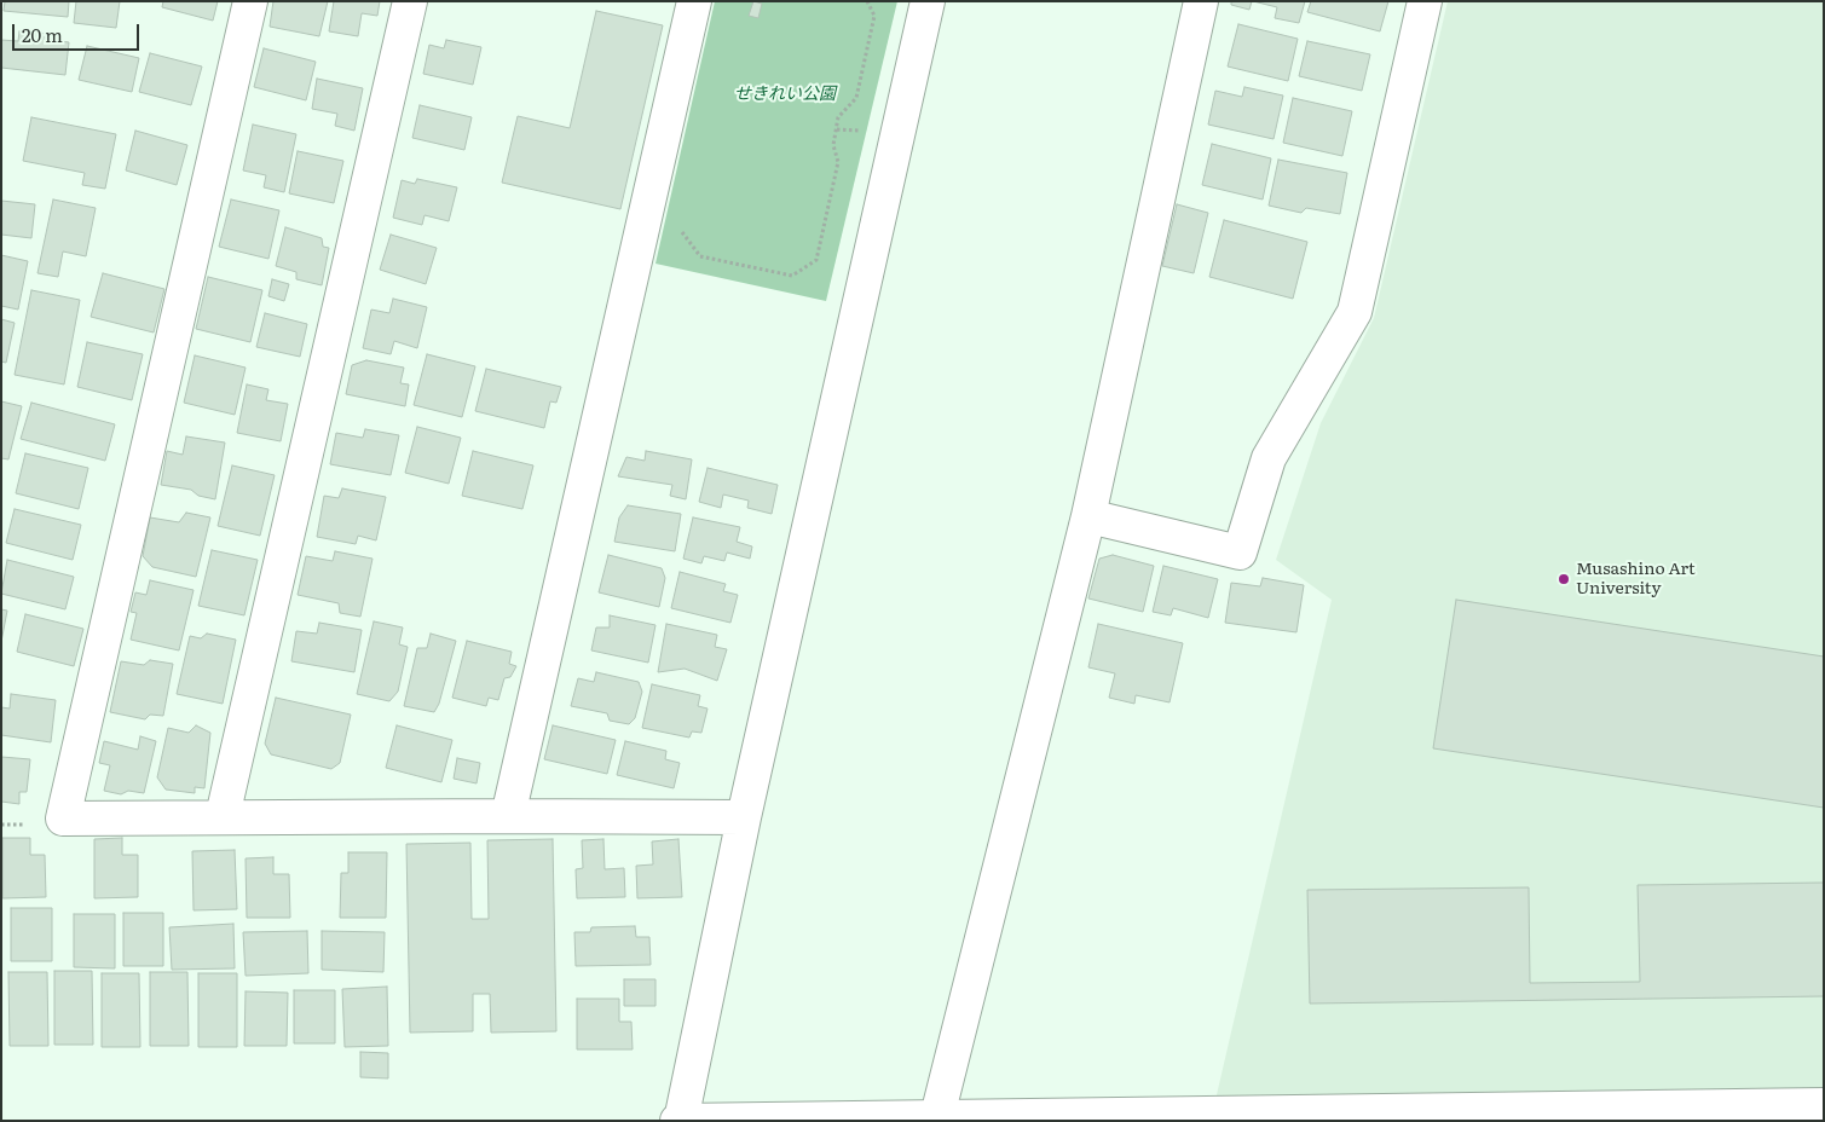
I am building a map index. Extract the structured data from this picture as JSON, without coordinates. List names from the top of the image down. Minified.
{"parks":["せきれい公園"],"places":["Musashino Art University"],"scale_bar":"20 m"}
